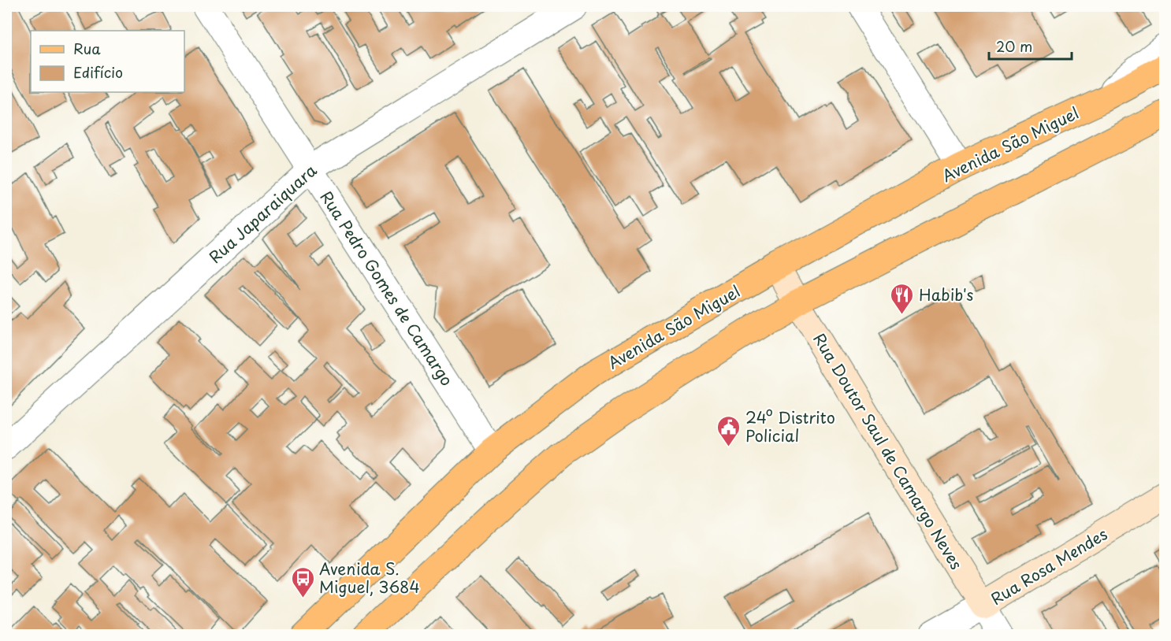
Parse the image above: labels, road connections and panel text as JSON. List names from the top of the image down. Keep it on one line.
{"streets":{"main road":["Avenida São Miguel","Rua Doutor Saul de Camargo Neves","Rua Rosa Mendes"],"street":["Rua Japaraiquara","Rua Pedro Gomes de Camargo"]},"crossings":[["Avenida São Miguel","Rua Pedro Gomes de Camargo"],["Avenida São Miguel","Rua Doutor Saul de Camargo Neves"],["Rua Japaraiquara","Rua Pedro Gomes de Camargo"],["Rua Doutor Saul de Camargo Neves","Rua Rosa Mendes"]],"places":{"restaurant":["Habib's"],"public building":["24º Distrito Policial"],"bus stop":["Avenida S. Miguel, 3684"]},"legend":["Rua","Edifício"],"scale_bar":"20 m"}
